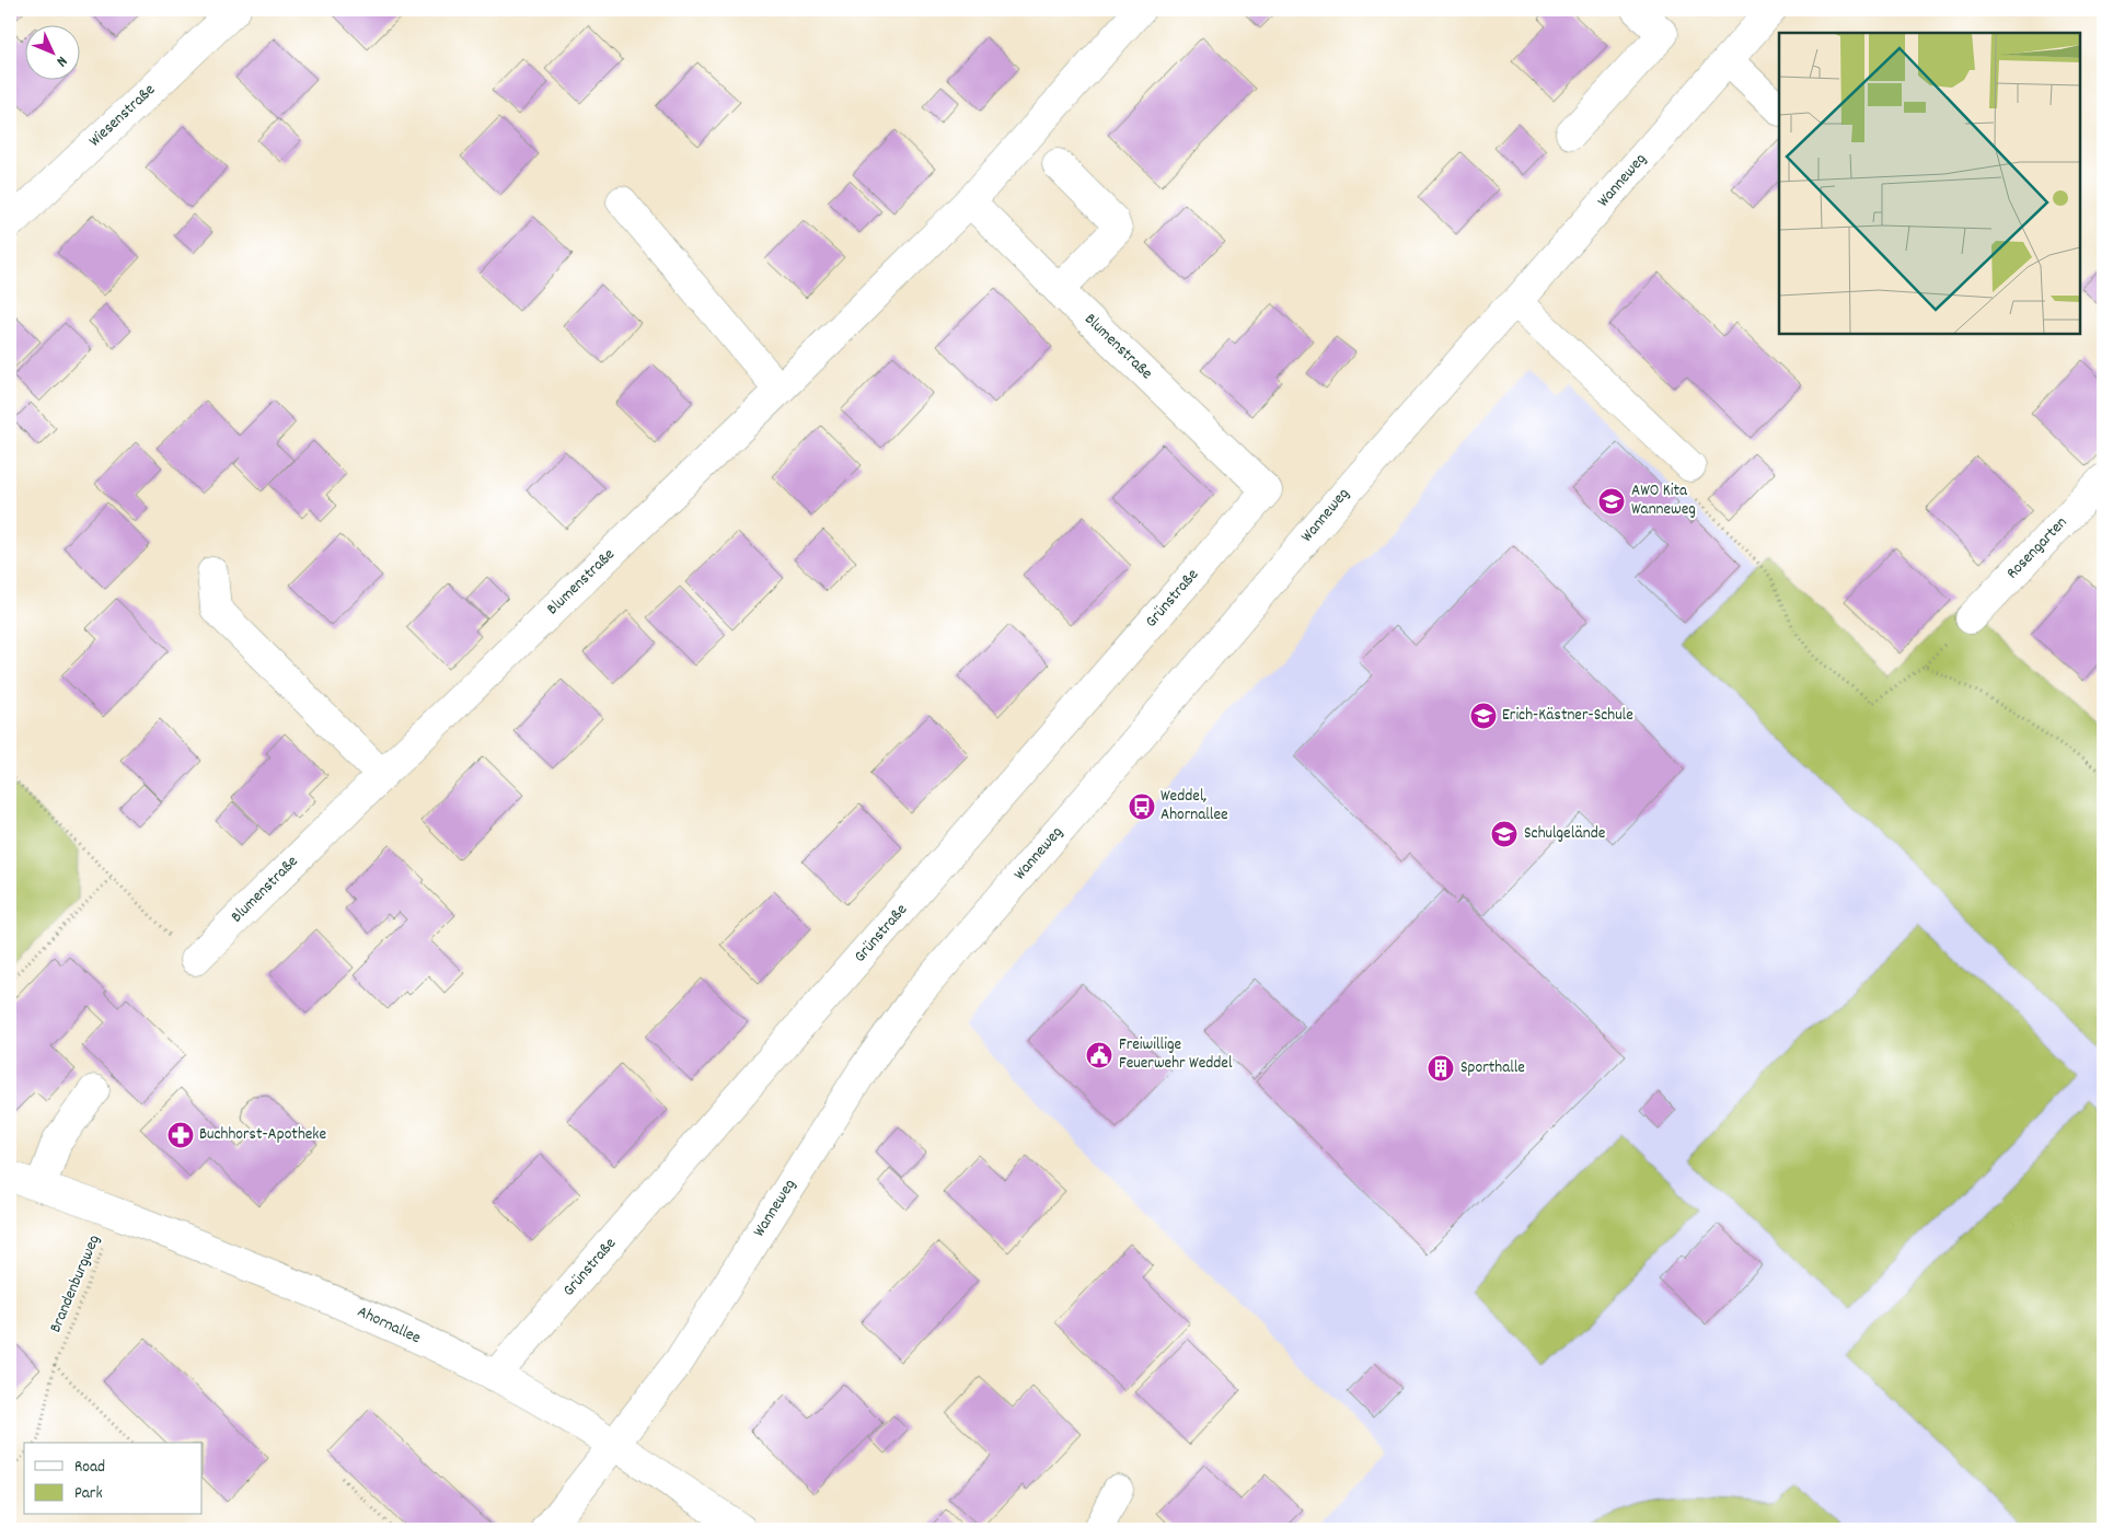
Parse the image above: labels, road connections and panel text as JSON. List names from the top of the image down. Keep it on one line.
{"streets":{"street":["Wiesenstraße","Wanneweg","Blumenstraße","Rosengarten","Grünstraße","Ahornallee"],"path":["Brandenburgweg"]},"crossings":[["Wanneweg","Ahornallee"],["Blumenstraße","Grünstraße"],["Grünstraße","Ahornallee"],["Brandenburgweg","Ahornallee"]],"places":{"school or university":["AWO Kita Wanneweg","Erich-Kästner-Schule","Schulgelände"],"bus stop":["Weddel, Ahornallee"],"public building":["Freiwillige Feuerwehr Weddel"],"building":["Sporthalle"],"pharmacy":["Buchhorst-Apotheke"]},"legend":["Road","Park"],"north":"bottom right"}
